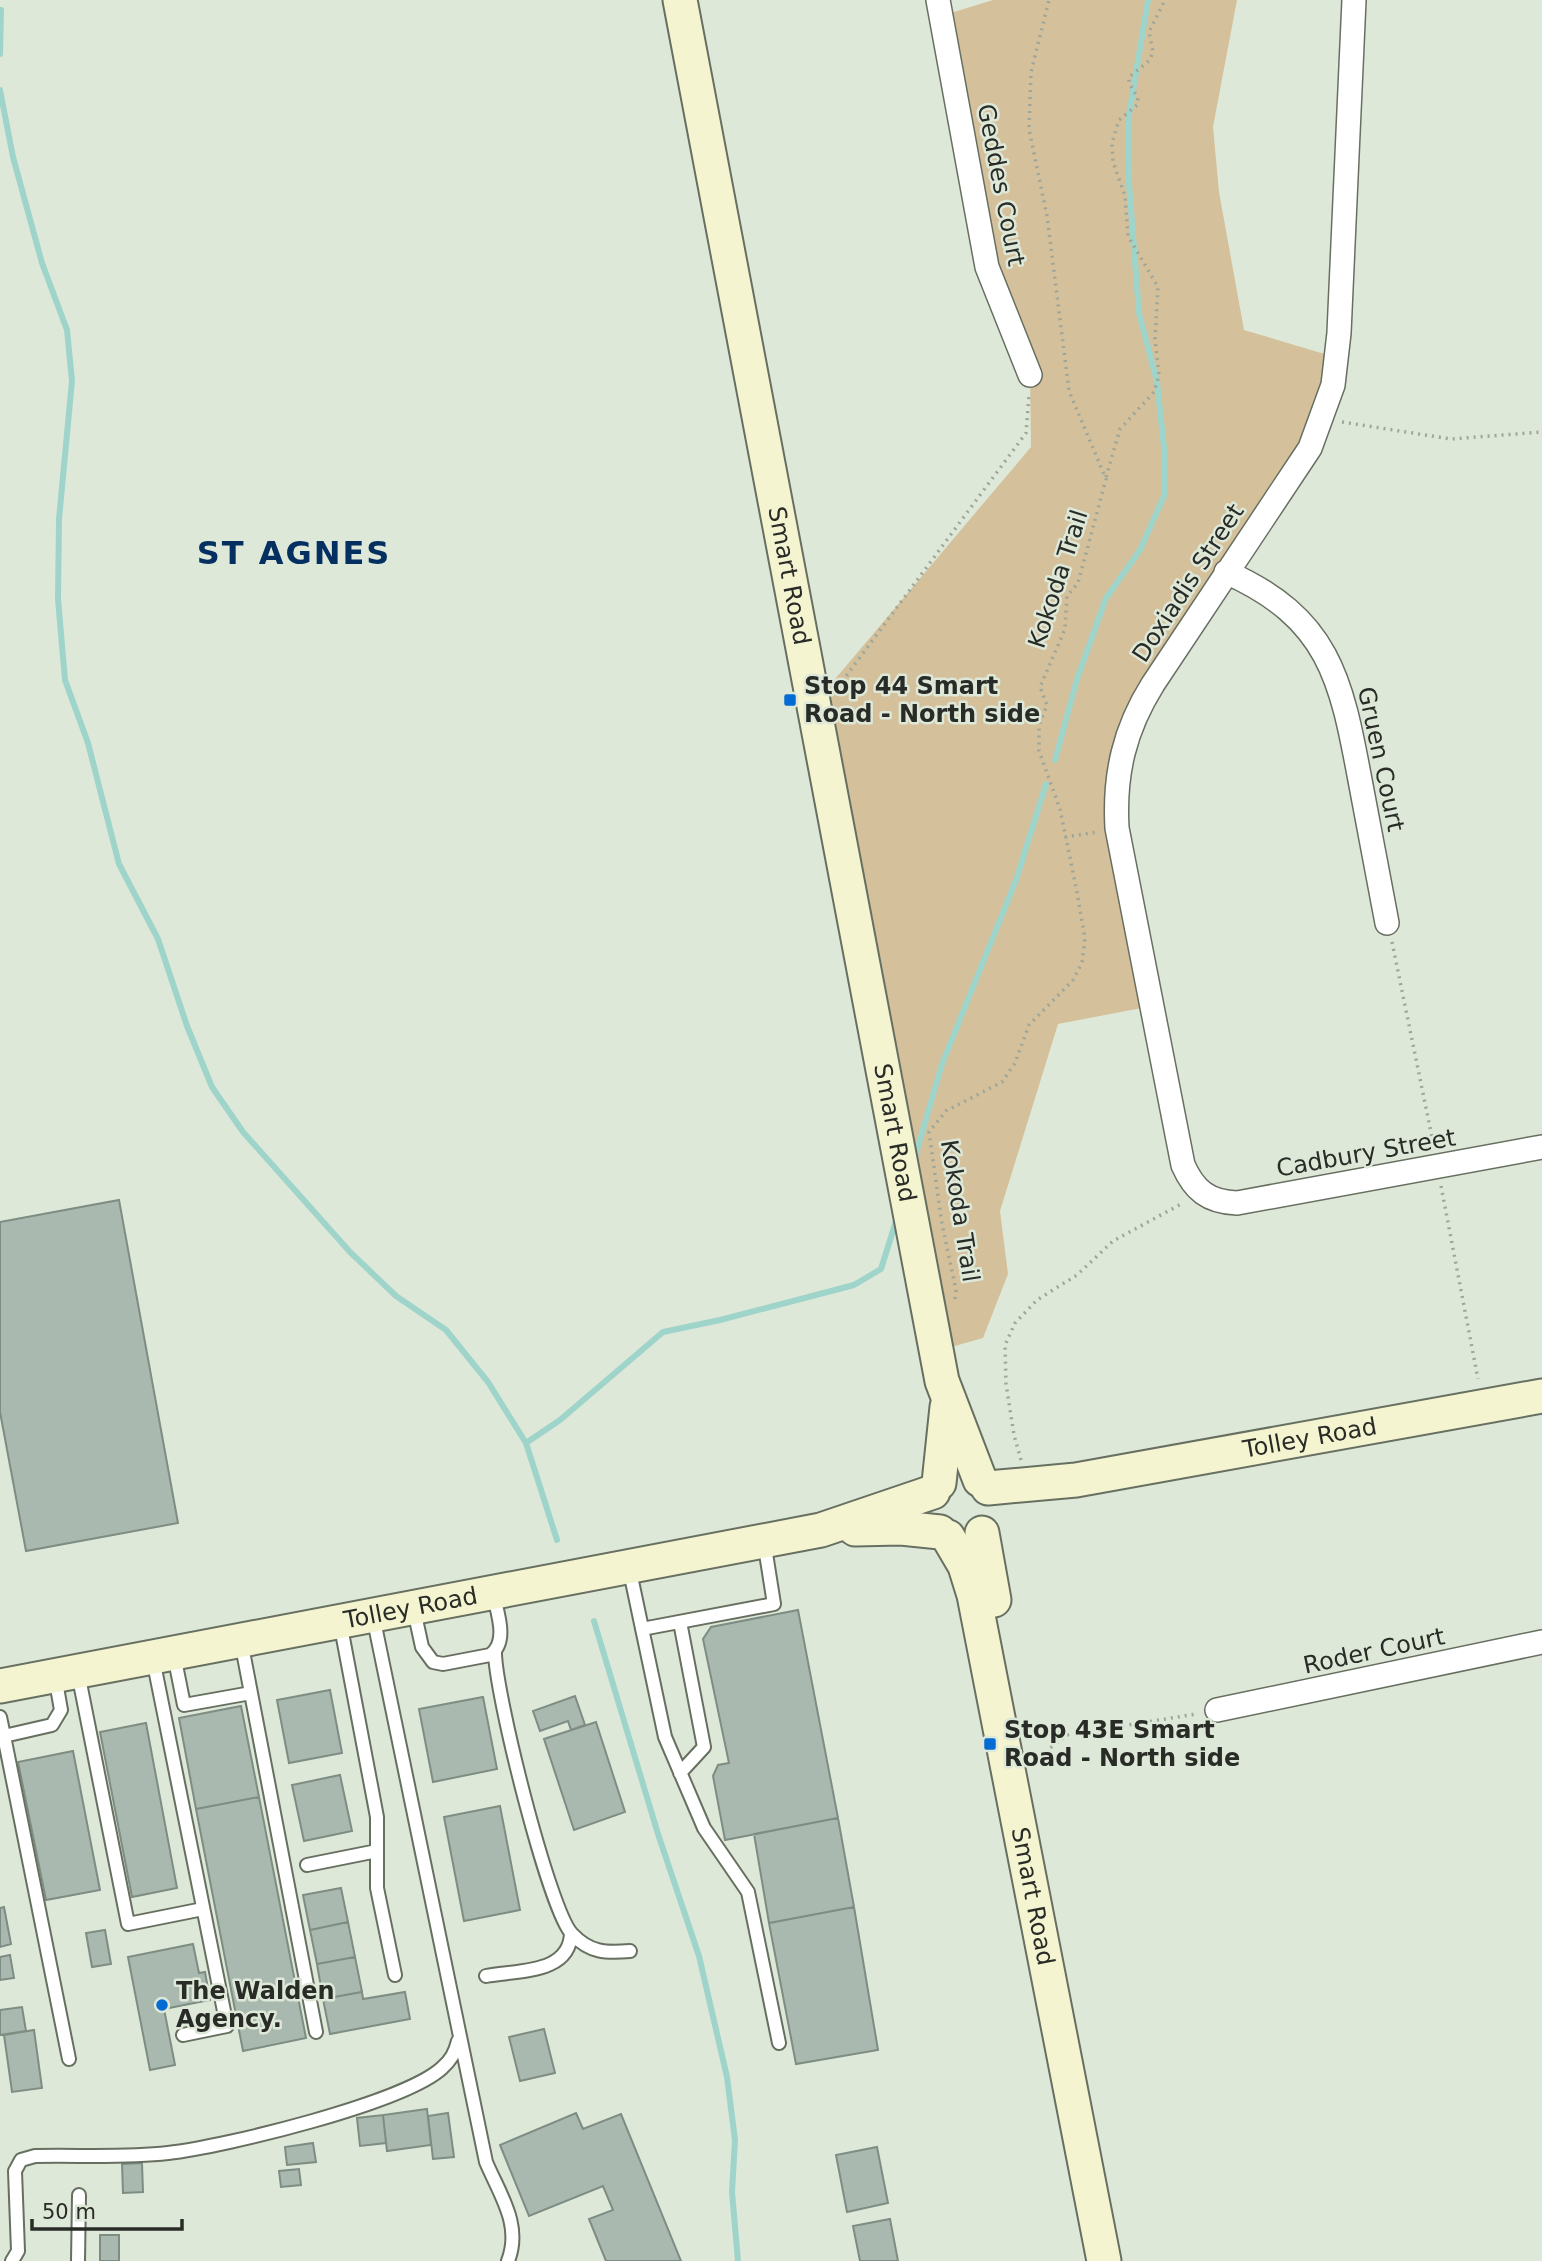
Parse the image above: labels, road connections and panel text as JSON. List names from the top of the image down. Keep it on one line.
{"streets":{"main road":["Smart Road","Tolley Road"],"street":["Geddes Court","Doxiadis Street","Gruen Court","Cadbury Street","Roder Court"],"path":["Kokoda Trail"]},"crossings":[["Smart Road","Tolley Road"],["Doxiadis Street","Gruen Court"],["Doxiadis Street","Cadbury Street"]],"districts":["ST AGNES"],"places":{"transit":["Stop 44 Smart Road - North side","Stop 43E Smart Road - North side"],"other":["The Walden Agency."]},"scale_bar":"50 m"}
